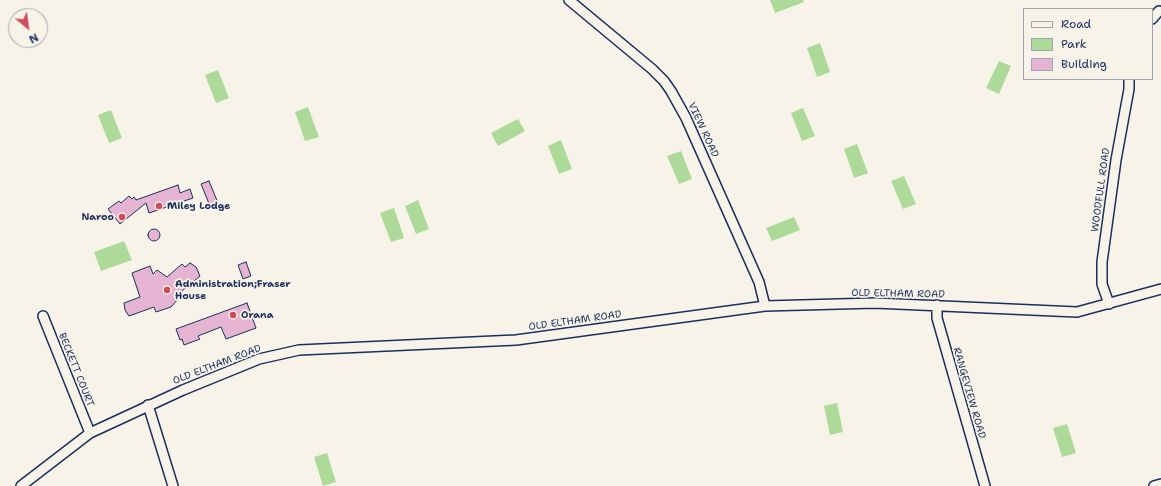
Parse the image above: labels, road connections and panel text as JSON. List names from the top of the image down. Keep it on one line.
{"streets":{"street":["VIEW ROAD","WOODFULL ROAD","OLD ELTHAM ROAD","BECKETT COURT","RANGEVIEW ROAD"]},"crossings":[["VIEW ROAD","OLD ELTHAM ROAD"],["WOODFULL ROAD","OLD ELTHAM ROAD"],["OLD ELTHAM ROAD","BECKETT COURT"],["OLD ELTHAM ROAD","RANGEVIEW ROAD"]],"places":["Miley Lodge","Naroo","Administration;Fraser House","Orana"],"legend":["Road","Park","Building"],"north":"bottom right"}
